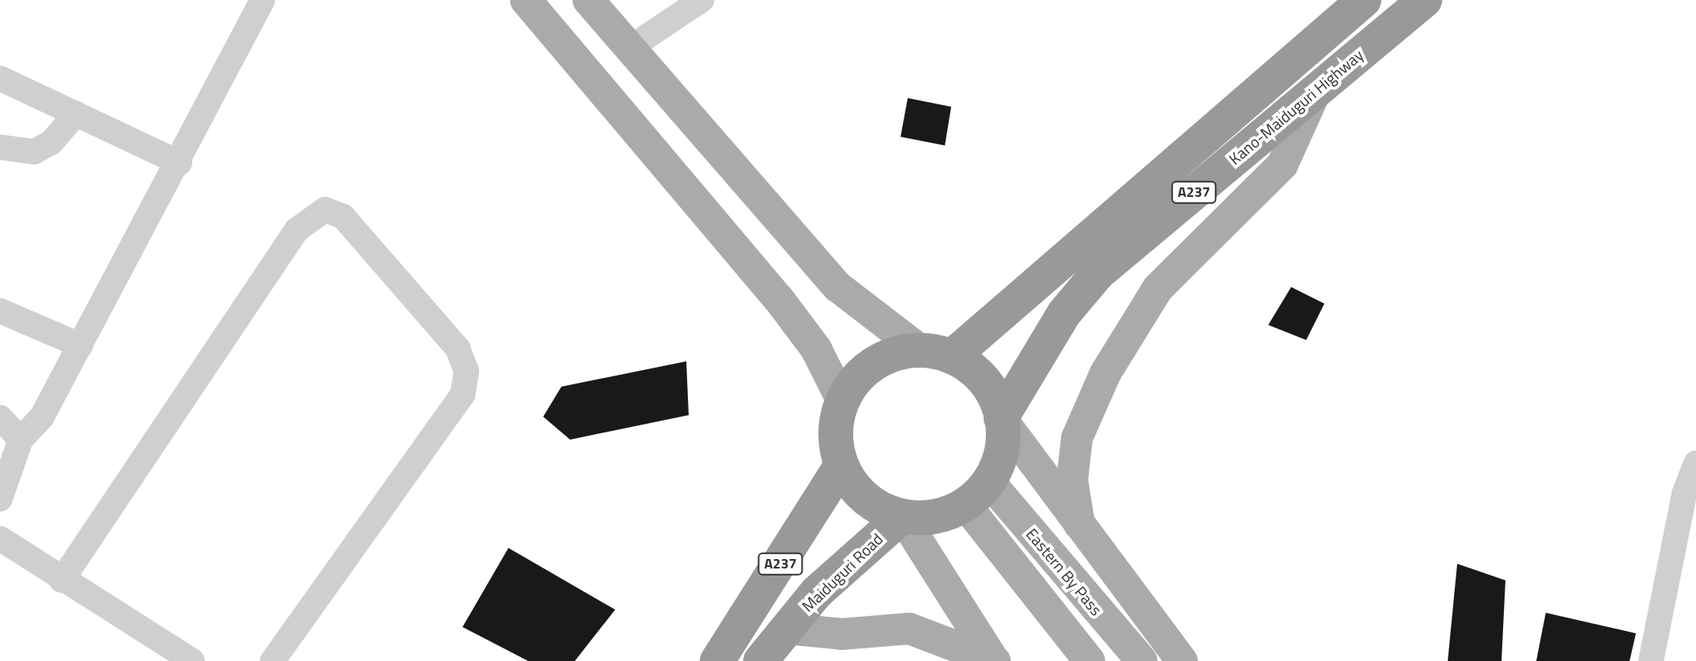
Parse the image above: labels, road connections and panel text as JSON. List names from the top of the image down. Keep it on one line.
{"streets":{"highway":["Kano-Maiduguri Highway","A237","Maiduguri Road"],"main road":["Eastern By Pass"]},"crossings":[["Kano-Maiduguri Highway","A237"],["Kano-Maiduguri Highway","Eastern By Pass"],["Kano-Maiduguri Highway","Maiduguri Road"],["A237","Eastern By Pass"],["A237","Maiduguri Road"],["Eastern By Pass","Maiduguri Road"]]}
